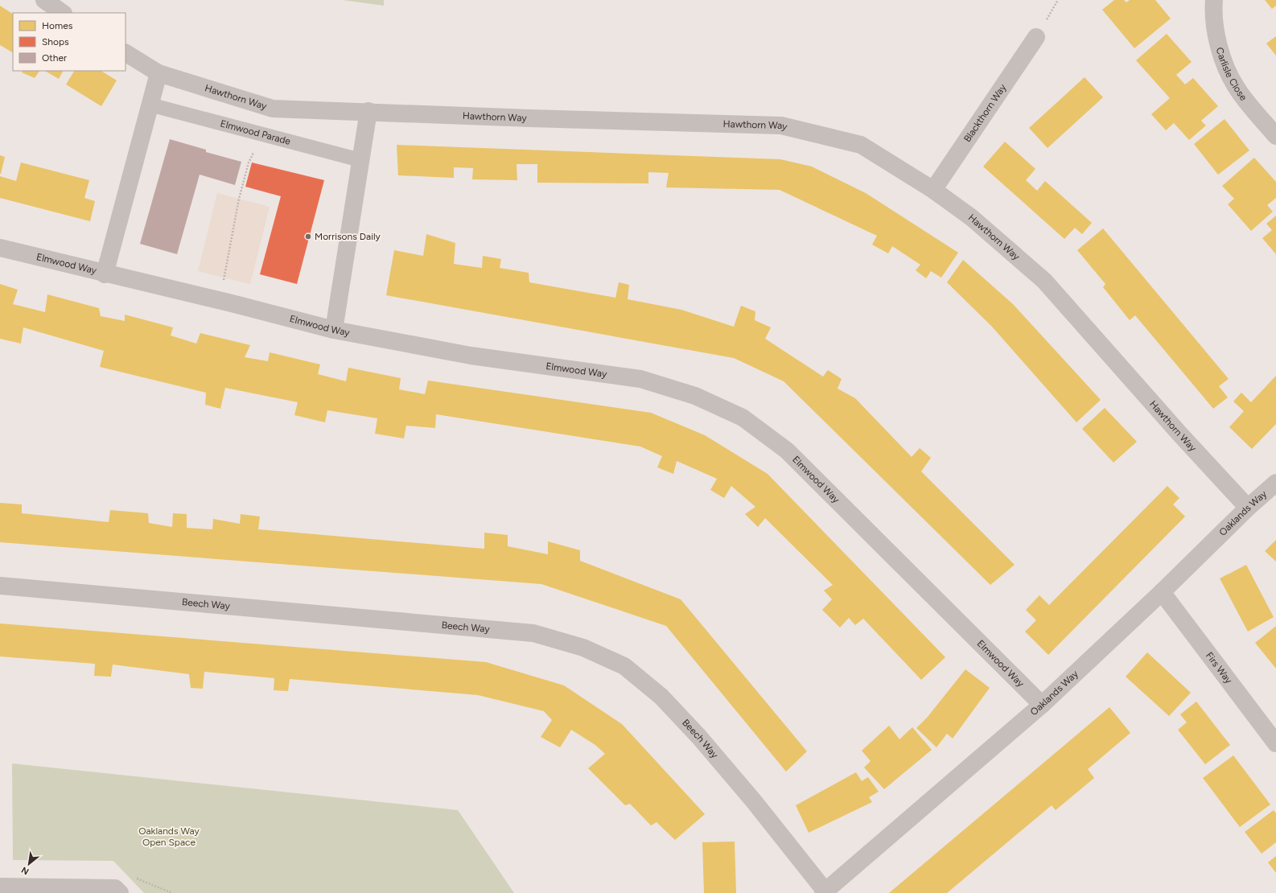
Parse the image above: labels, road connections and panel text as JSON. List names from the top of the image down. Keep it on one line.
{"streets":{"street":["Carlisle Close","Hawthorn Way","Blackthorn Way","Elmwood Way","Oaklands Way","Beech Way","Firs Way"],"lane":["Elmwood Parade"]},"crossings":[["Hawthorn Way","Blackthorn Way"],["Hawthorn Way","Oaklands Way"],["Elmwood Way","Oaklands Way"],["Oaklands Way","Beech Way"],["Oaklands Way","Firs Way"]],"parks":["Oaklands Way Open Space"],"places":["Morrisons Daily"],"legend":["Homes","Shops","Other"],"north":"bottom left"}
